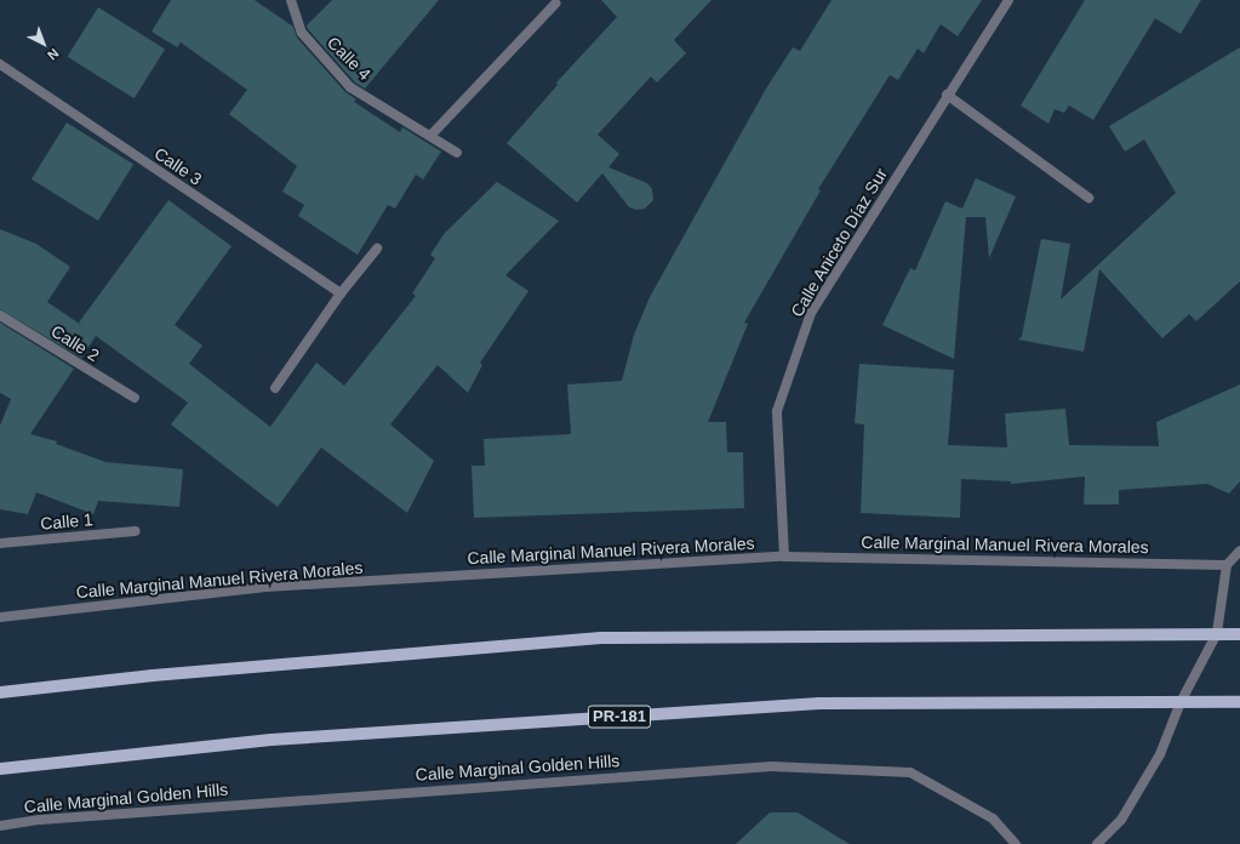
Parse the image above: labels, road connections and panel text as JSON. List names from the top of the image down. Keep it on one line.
{"streets":{"main road":["PR-181"],"street":["Calle 4","Calle 3","Calle Aniceto Díaz Sur","Calle 2","Calle 1","Calle Marginal Manuel Rivera Morales","Calle Marginal Golden Hills"]},"crossings":[["Calle Aniceto Díaz Sur","Calle Marginal Manuel Rivera Morales"]],"north":"bottom right"}
